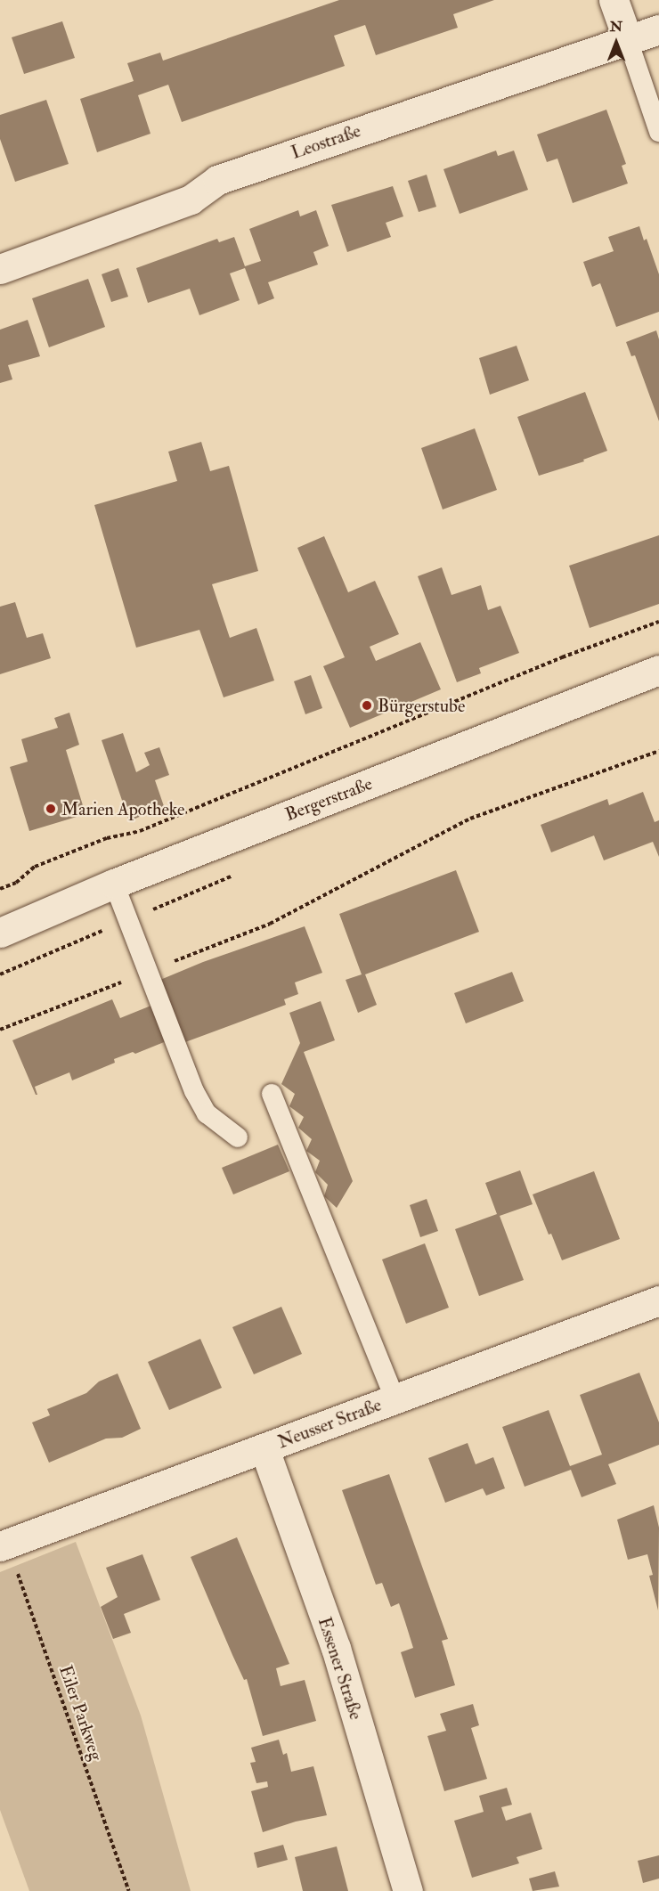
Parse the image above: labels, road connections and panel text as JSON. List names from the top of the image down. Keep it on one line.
{"streets":{"street":["Leostraße","Bergerstraße","Neusser Straße","Essener Straße"],"path":["Eiler Parkweg"]},"crossings":[["Neusser Straße","Essener Straße"],["Neusser Straße","Eiler Parkweg"]],"places":["Bürgerstube","Marien Apotheke"],"north":"top"}
